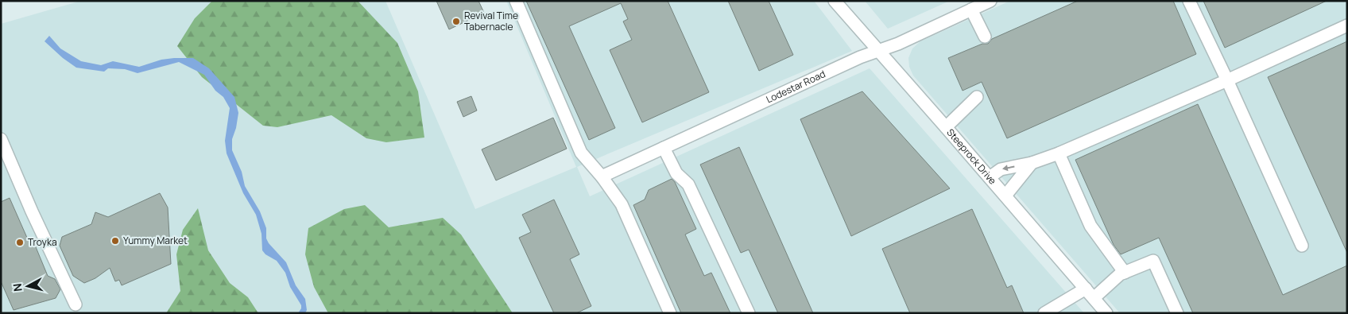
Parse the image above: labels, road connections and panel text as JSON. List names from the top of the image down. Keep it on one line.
{"streets":{"street":["Lodestar Road","Steeprock Drive"]},"crossings":[["Lodestar Road","Steeprock Drive"]],"places":["Revival Time Tabernacle","Yummy Market","Troyka"],"north":"left"}
